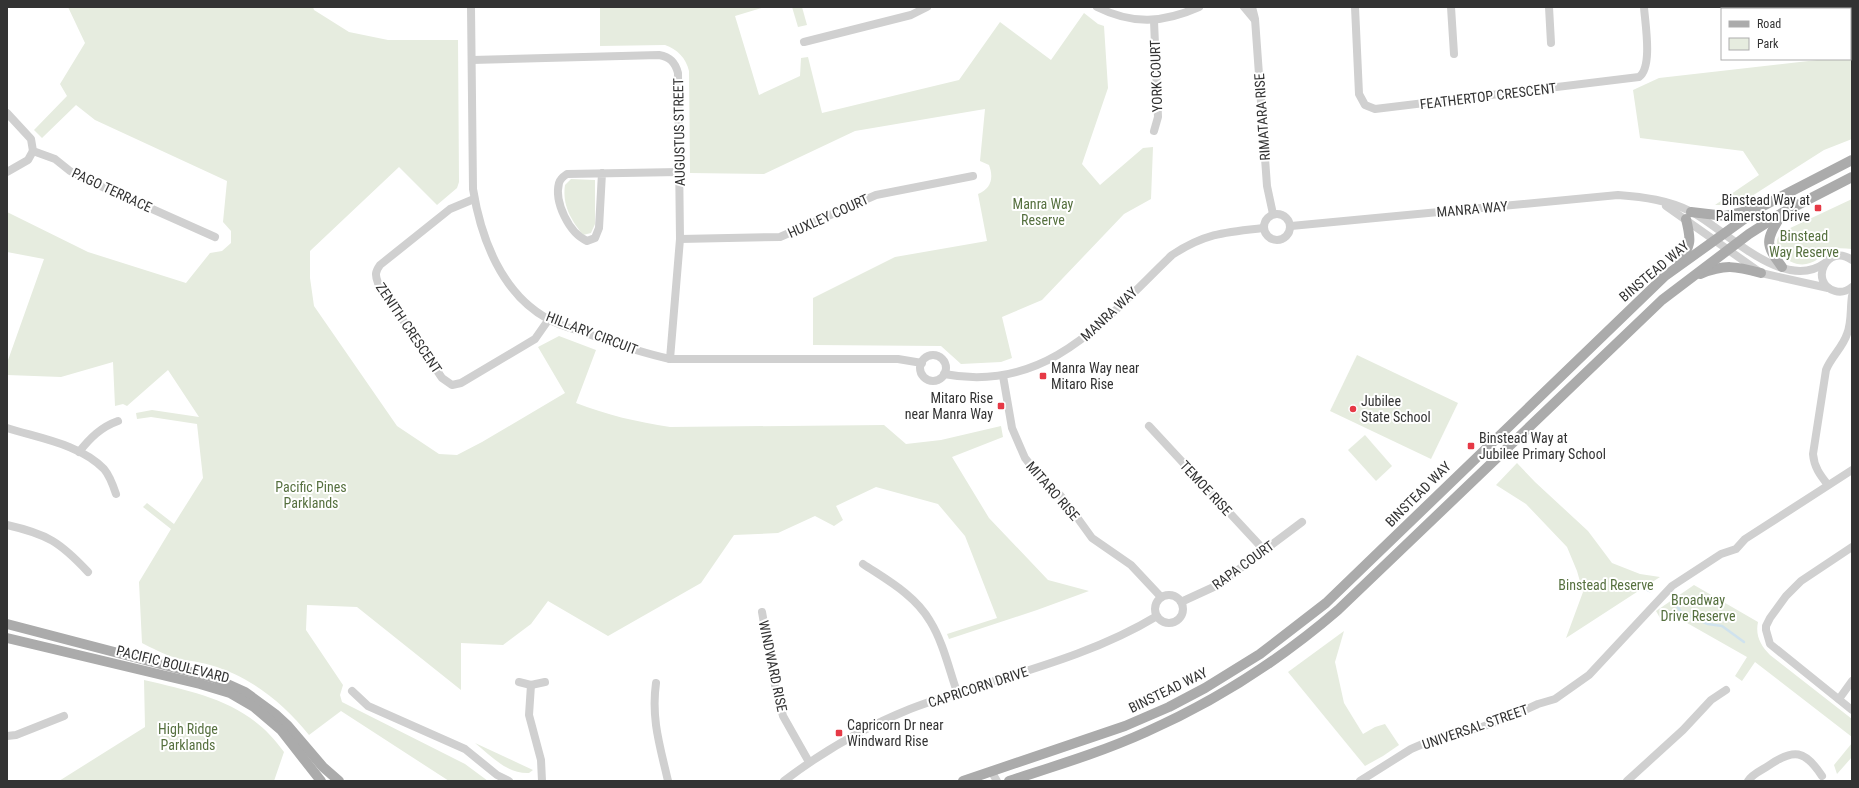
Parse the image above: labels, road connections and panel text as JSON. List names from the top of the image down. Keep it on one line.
{"streets":{"main road":["BINSTEAD WAY","PACIFIC BOULEVARD"],"street":["YORK COURT","FEATHERTOP CRESCENT","RIMATARA RISE","AUGUSTUS STREET","PAGO TERRACE","MANRA WAY","HUXLEY COURT","ZENITH CRESCENT","HILLARY CIRCUIT","TEMOE RISE","MITARO RISE","RAPA COURT","WINDWARD RISE","CAPRICORN DRIVE","UNIVERSAL STREET"]},"crossings":[["RIMATARA RISE","MANRA WAY"],["AUGUSTUS STREET","HUXLEY COURT"],["AUGUSTUS STREET","HILLARY CIRCUIT"],["MANRA WAY","BINSTEAD WAY"],["MANRA WAY","HILLARY CIRCUIT"],["MANRA WAY","MITARO RISE"],["ZENITH CRESCENT","HILLARY CIRCUIT"],["TEMOE RISE","RAPA COURT"],["MITARO RISE","RAPA COURT"],["MITARO RISE","CAPRICORN DRIVE"],["RAPA COURT","CAPRICORN DRIVE"],["WINDWARD RISE","CAPRICORN DRIVE"]],"parks":["Manra Way Reserve","Binstead Way Reserve","Pacific Pines Parklands","Binstead Reserve","Broadway Drive Reserve","High Ridge Parklands"],"places":{"transit":["Binstead Way at Palmerston Drive","Manra Way near Mitaro Rise","Mitaro Rise near Manra Way","Binstead Way at Jubilee Primary School","Capricorn Dr near Windward Rise"],"other":["Jubilee State School"]},"legend":["Road","Park"]}
